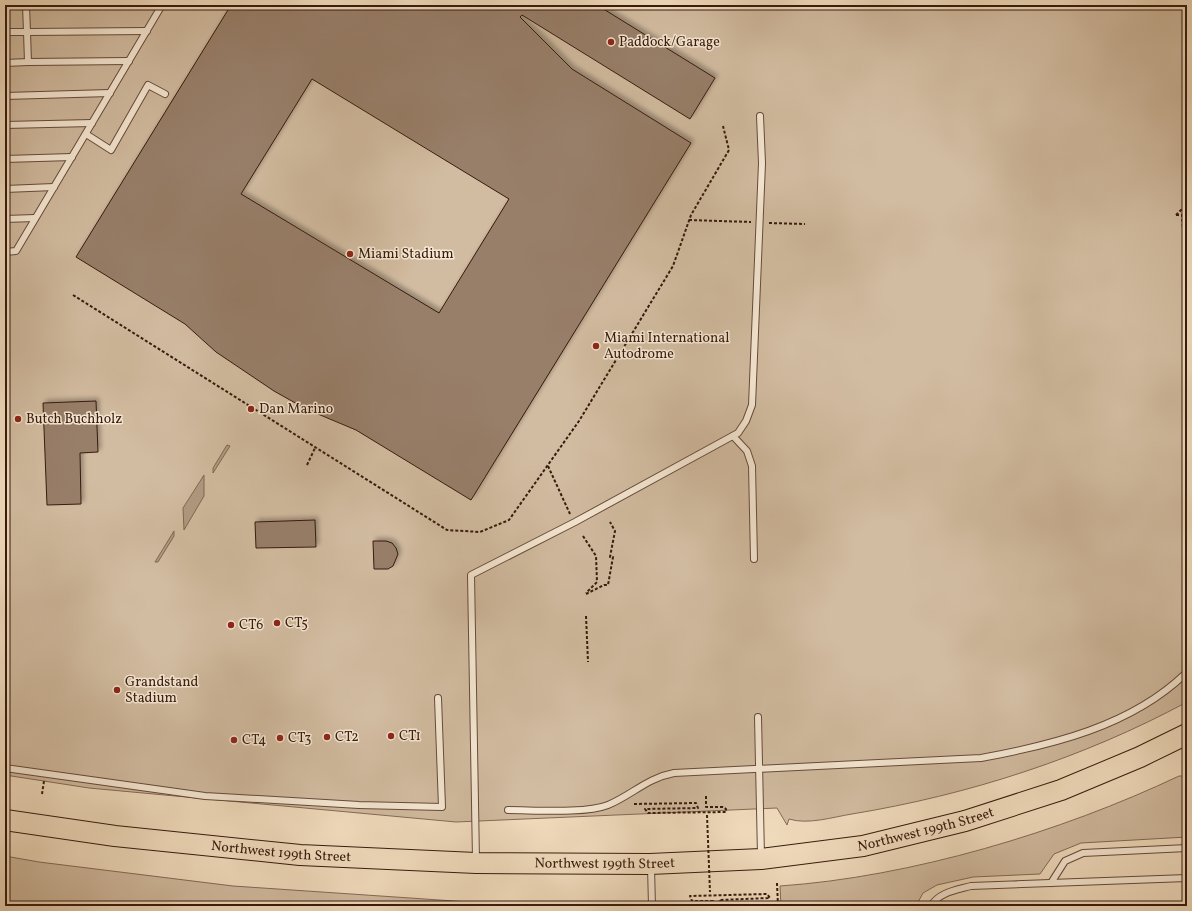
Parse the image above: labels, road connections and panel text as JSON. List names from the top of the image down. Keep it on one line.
{"streets":{"main road":["Northwest 199th Street"]},"places":["Paddock/Garage","Miami Stadium","Miami International Autodrome","Dan Marino","Butch Buchholz","CT5","CT6","Grandstand Stadium","CT1","CT2","CT3","CT4"]}
